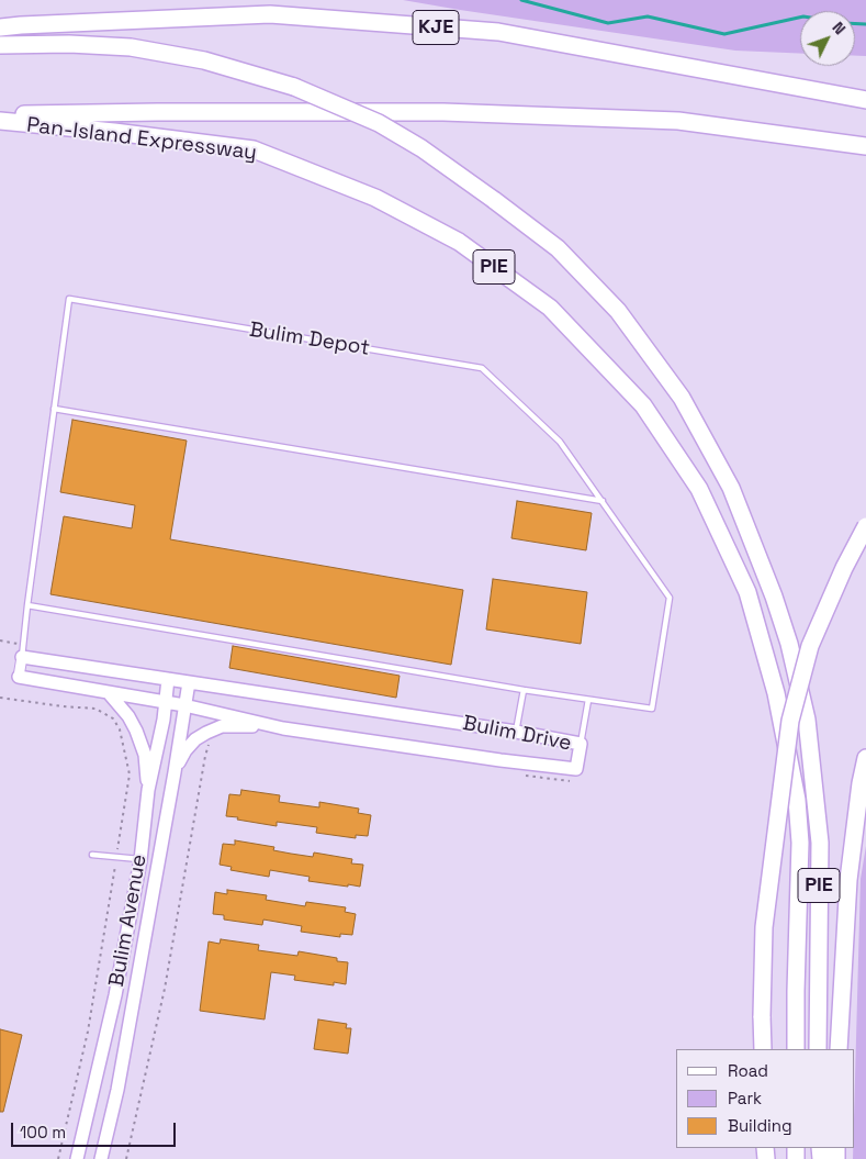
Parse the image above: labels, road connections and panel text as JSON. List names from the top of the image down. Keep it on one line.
{"streets":{"highway":["KJE","Pan-Island Expressway","PIE"],"street":["Bulim Drive","Bulim Avenue"],"lane":["Bulim Depot"]},"crossings":[["Bulim Depot","Bulim Drive"],["Bulim Drive","Bulim Avenue"]],"legend":["Road","Park","Building"],"scale_bar":"100 m","north":"top right"}
